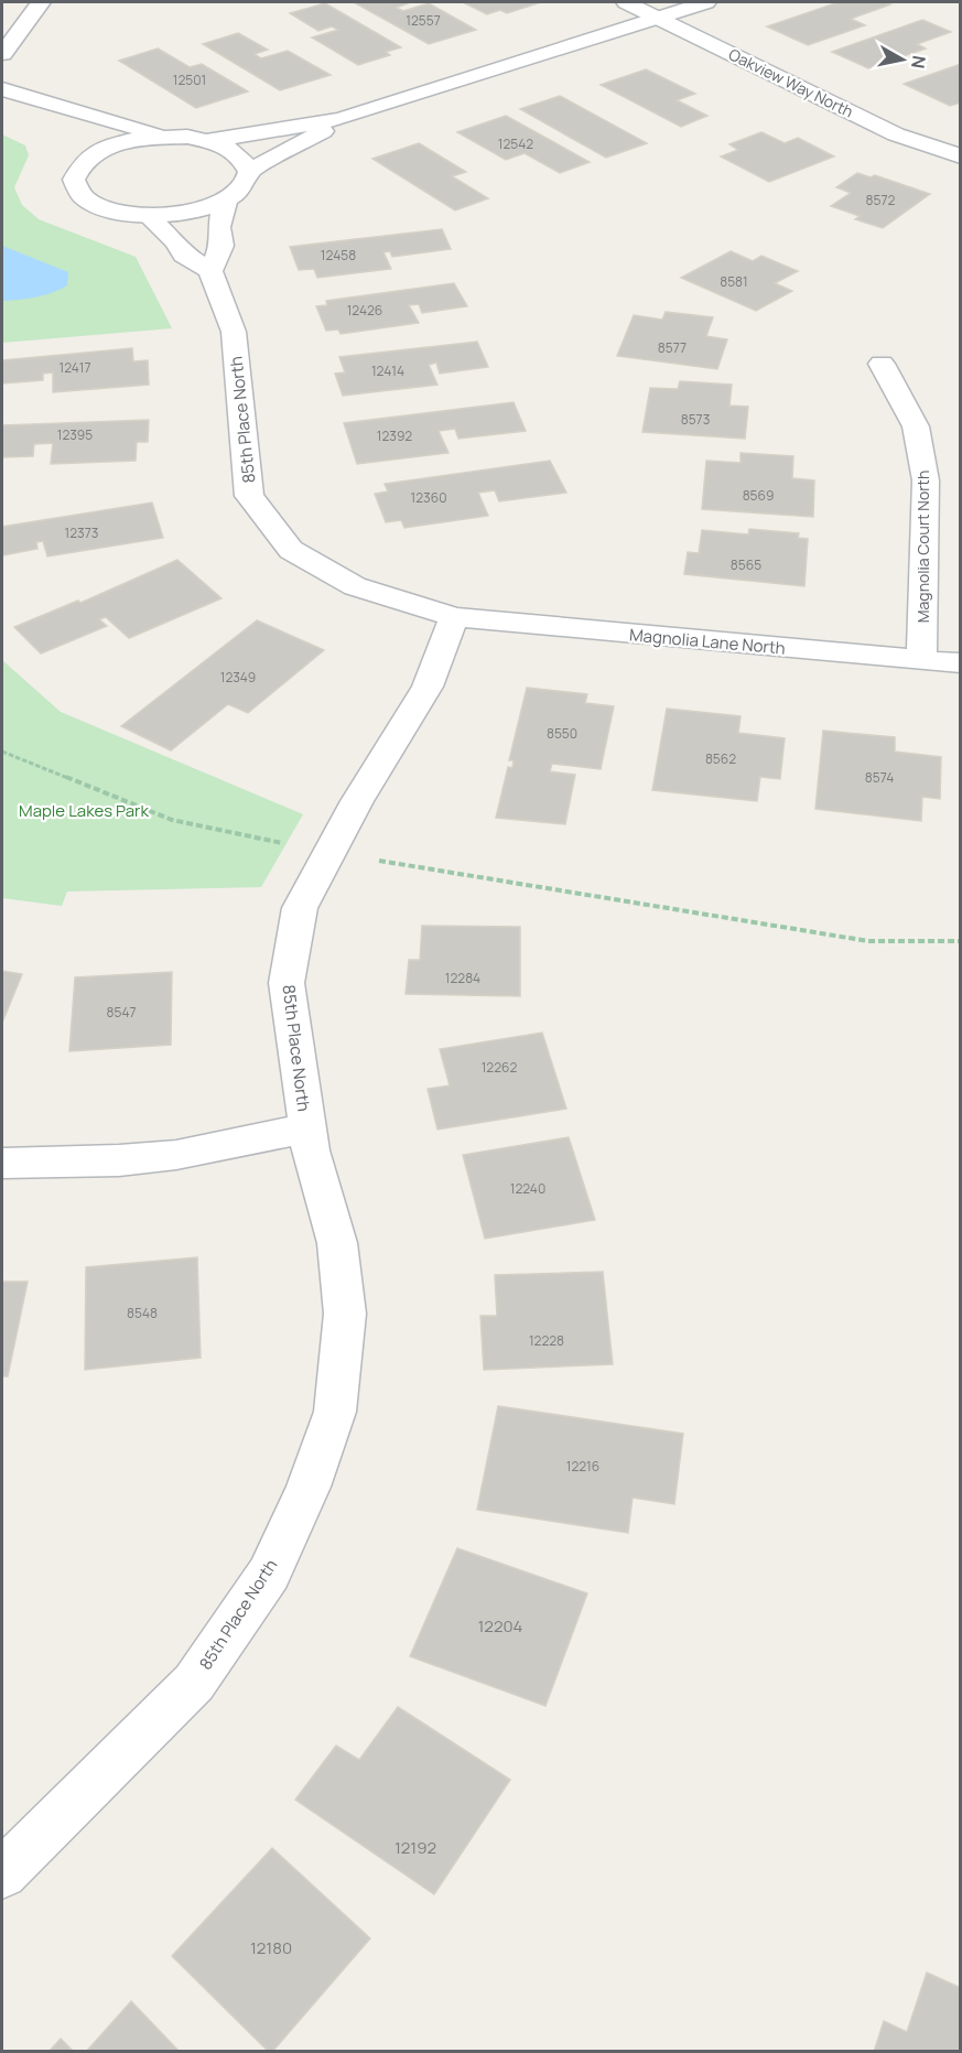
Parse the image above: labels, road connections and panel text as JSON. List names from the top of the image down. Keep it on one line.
{"streets":{"street":["Oakview Way North","85th Place North","Magnolia Court North","Magnolia Lane North"]},"crossings":[["85th Place North","Magnolia Lane North"],["Magnolia Court North","Magnolia Lane North"]],"parks":["Maple Lakes Park"],"house_numbers":["12557","12501","12542","8572","12458","8581","12426","8577","12417","12414","8573","12395","12392","8569","12360","12373","8565","12349","8550","8562","8574","12284","8547","12262","12240","8548","12228","12216","12204","12192","12180"],"north":"right"}
